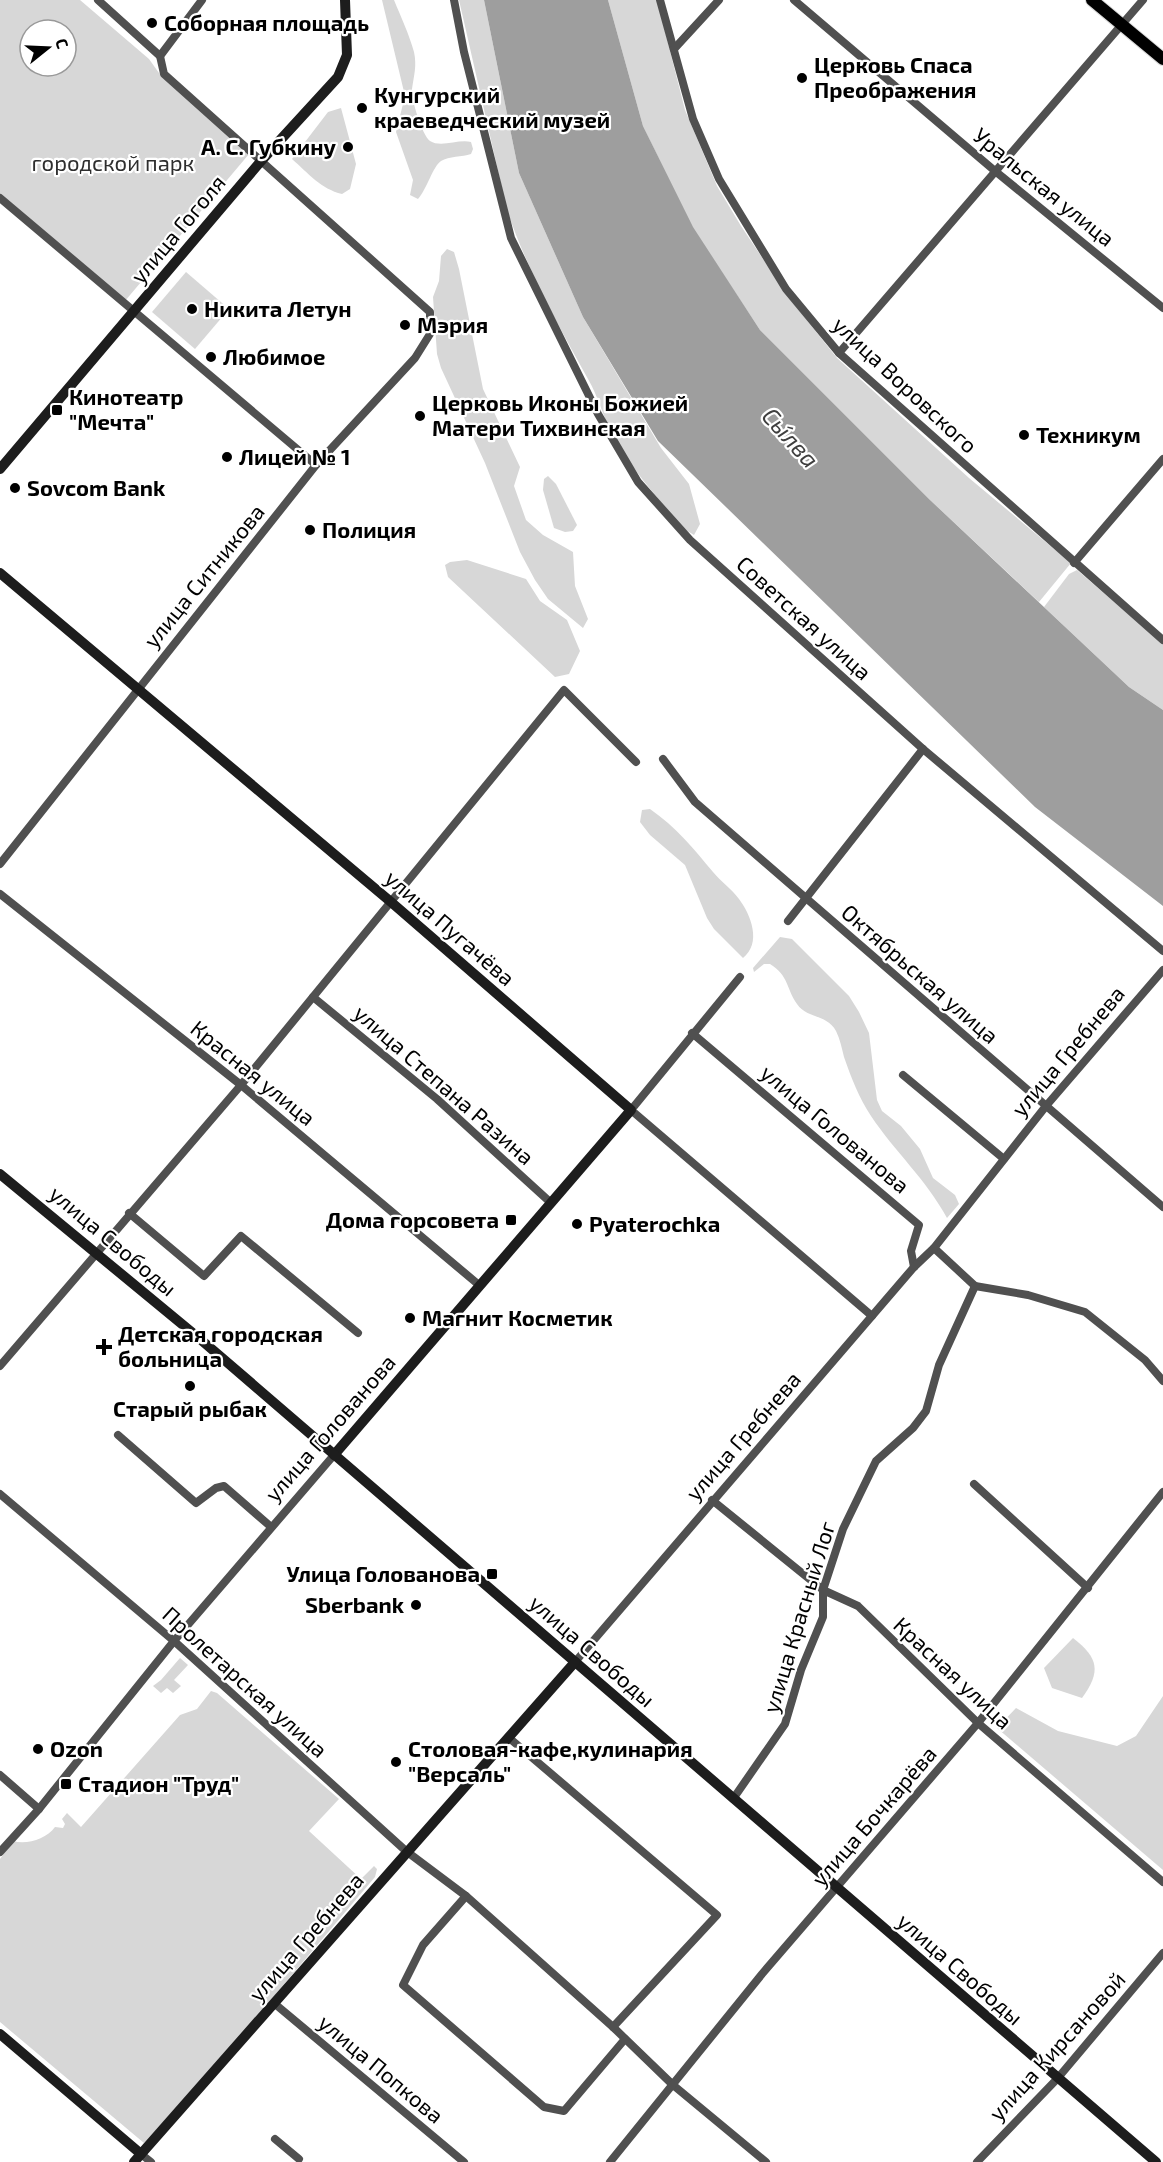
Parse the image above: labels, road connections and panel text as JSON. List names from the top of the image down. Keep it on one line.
{"streets":{"street":["Уральская улица","улица Гоголя","улица Воровского","улица Ситникова","Советская улица","улица Пугачёва","Октябрьская улица","улица Гребнева","Красная улица","улица Степана Разина","улица Голованова","улица Свободы","улица Красный Лог","Пролетарская улица","улица Бочкарёва","улица Кирсановой","улица Попкова"]},"crossings":[["улица Гоголя","улица Ситникова"],["улица Ситникова","улица Пугачёва"],["улица Пугачёва","улица Гребнева"],["улица Пугачёва","улица Голованова"],["Октябрьская улица","улица Гребнева"],["улица Гребнева","Красная улица"],["улица Гребнева","улица Голованова"],["улица Гребнева","улица Свободы"],["улица Гребнева","Пролетарская улица"],["улица Гребнева","улица Попкова"],["Красная улица","улица Голованова"],["Красная улица","улица Красный Лог"],["Красная улица","улица Бочкарёва"],["улица Степана Разина","улица Голованова"],["улица Голованова","улица Свободы"],["улица Голованова","Пролетарская улица"],["улица Свободы","улица Красный Лог"],["улица Свободы","улица Бочкарёва"],["улица Свободы","улица Кирсановой"],["Пролетарская улица","улица Бочкарёва"]],"water":["Сы́лва"],"parks":["городской парк"],"places":{"other":["Соборная площадь","Церковь Спаса Преображения","Кунгурский краеведческий музей","А. С. Губкину","Никита Летун","Мэрия","Любимое","Церковь Иконы Божией Матери Тихвинская","Техникум","Лицей № 1","Sovcom Bank","Полиция","Pyaterochka","Магнит Косметик","Старый рыбак","Sberbank","Ozon","Столовая-кафе,кулинария \"Версаль\""],"transit":["Кинотеатр \"Мечта\"","Дома горсовета","Улица Голованова","Стадион \"Труд\""],"health":["Детская городская больница"]},"north":"right"}
